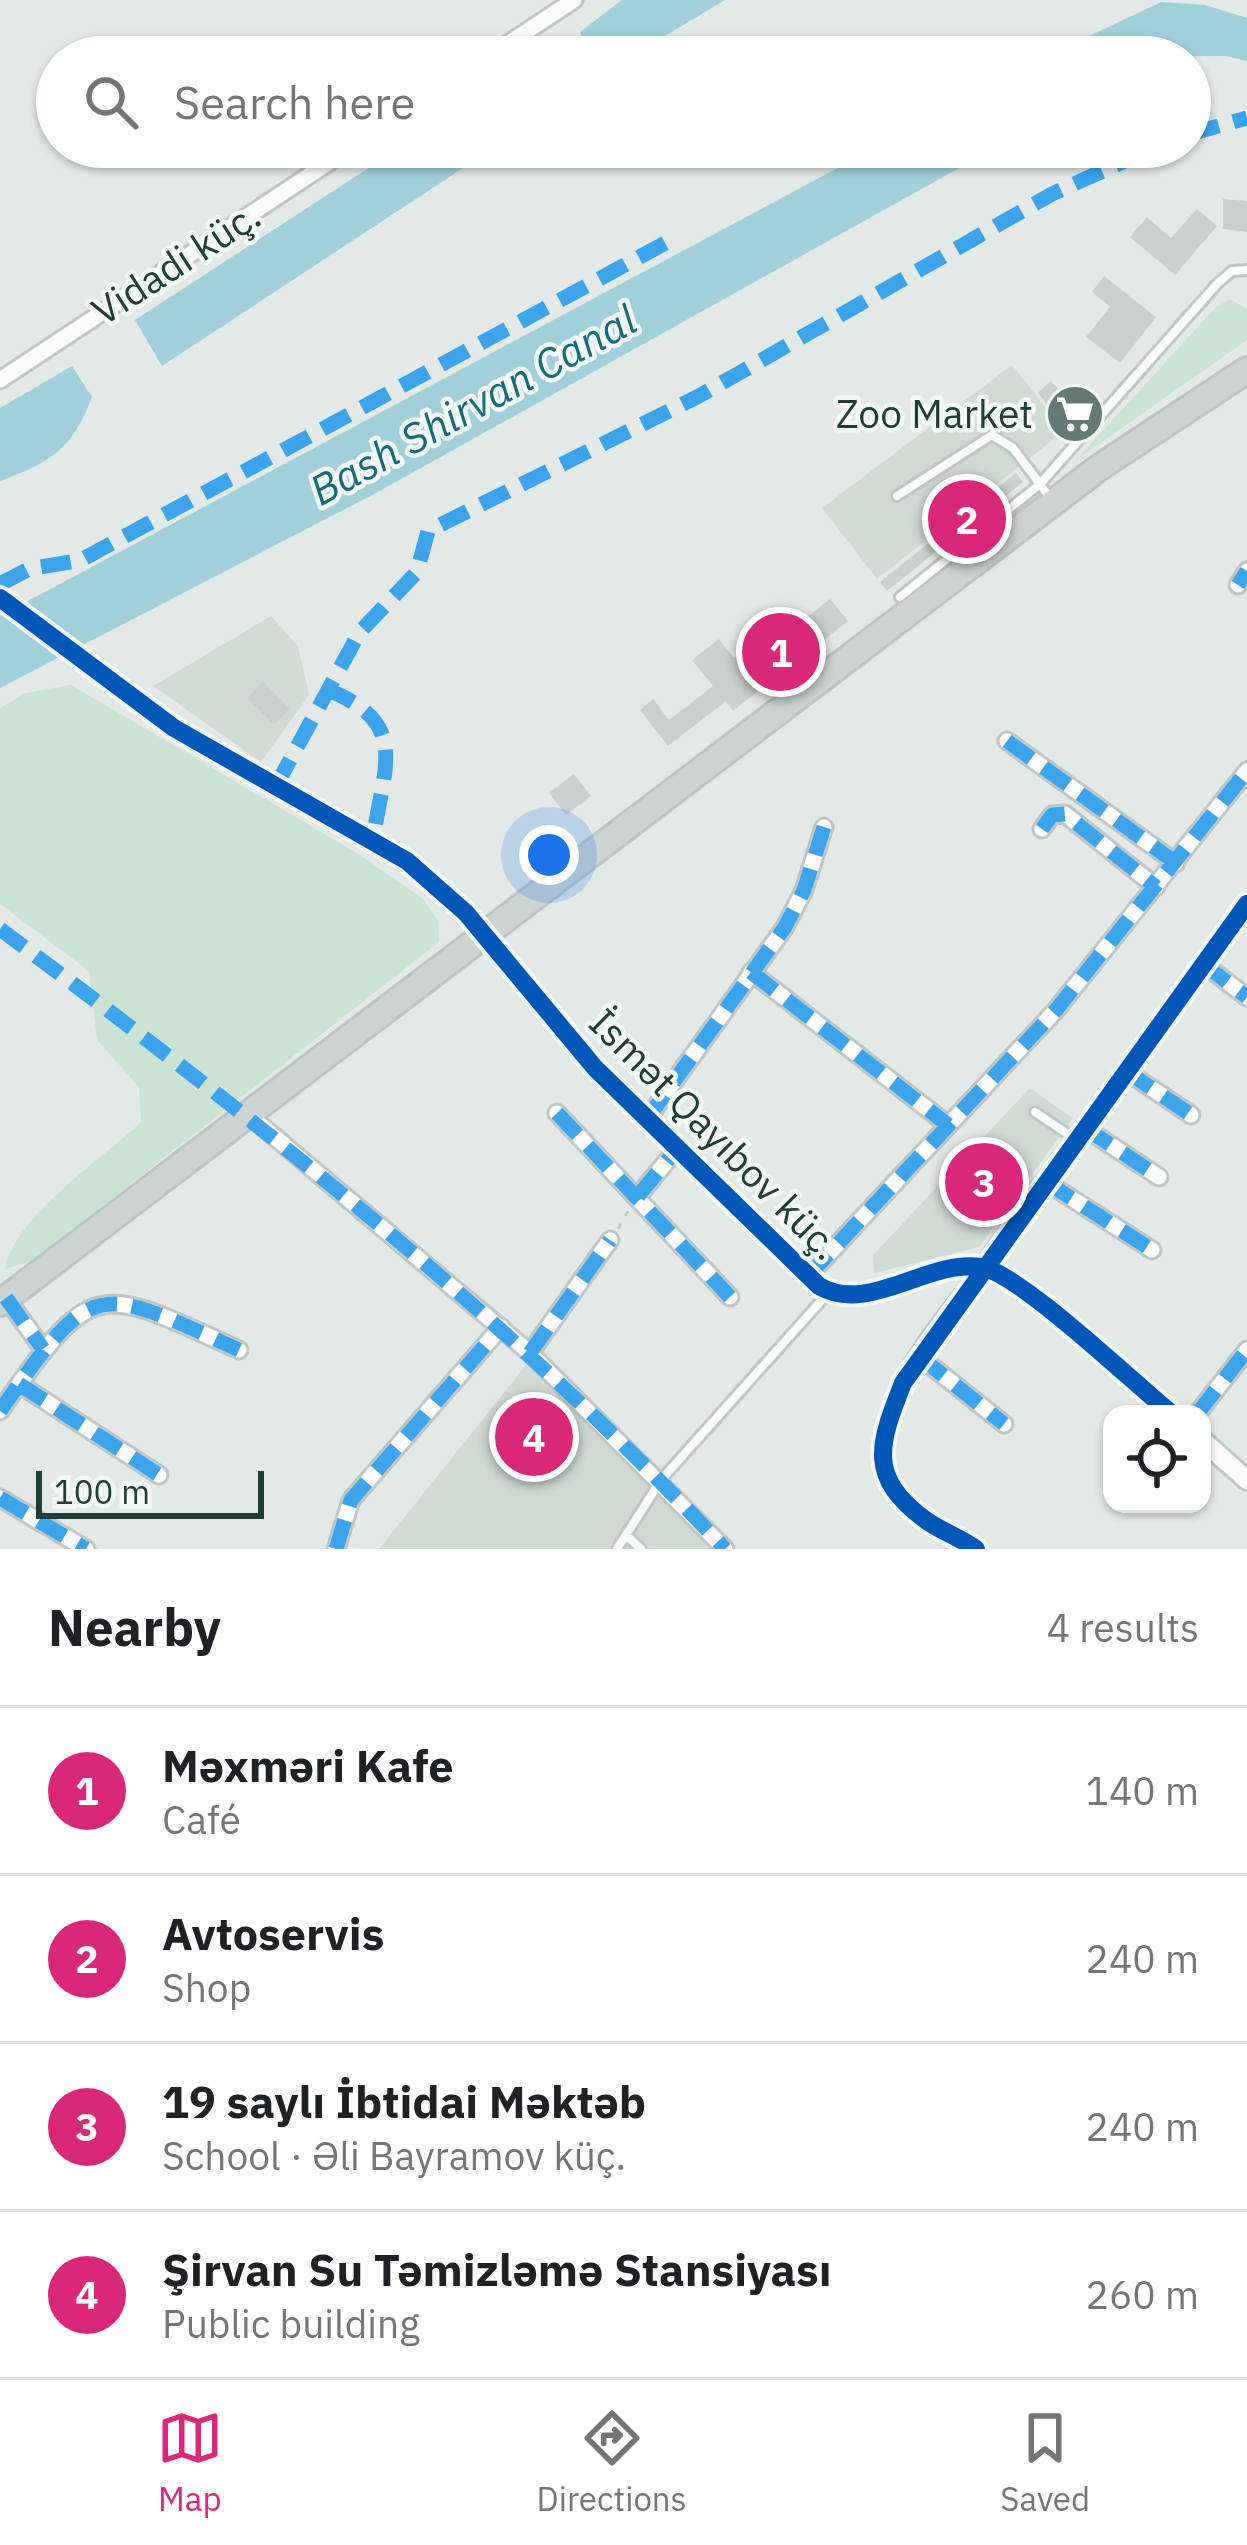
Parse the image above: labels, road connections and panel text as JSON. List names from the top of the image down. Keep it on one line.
{"streets":{"street":["Vidadi küç.","İsmət Qayıbov küç."]},"water":["Bash Shirvan Canal"],"places":{"supermarket":["Zoo Market"]},"scale_bar":"100 m","page":{"search":"Search here","pins":["2","1","3","4"],"scale":"100 m","heading":["Nearby","4 results"],"list":[{"mark":"1","name":"Məxməri Kafe","note":"Café","value":"140 m"},{"mark":"2","name":"Avtoservis","note":"Shop","value":"240 m"},{"mark":"3","name":"19 saylı İbtidai Məktəb","note":"School · Əli Bayramov küç.","value":"240 m"},{"mark":"4","name":"Şirvan Su Təmizləmə Stansiyası","note":"Public building","value":"260 m"}],"nav":["Map","Directions","Saved"]}}
